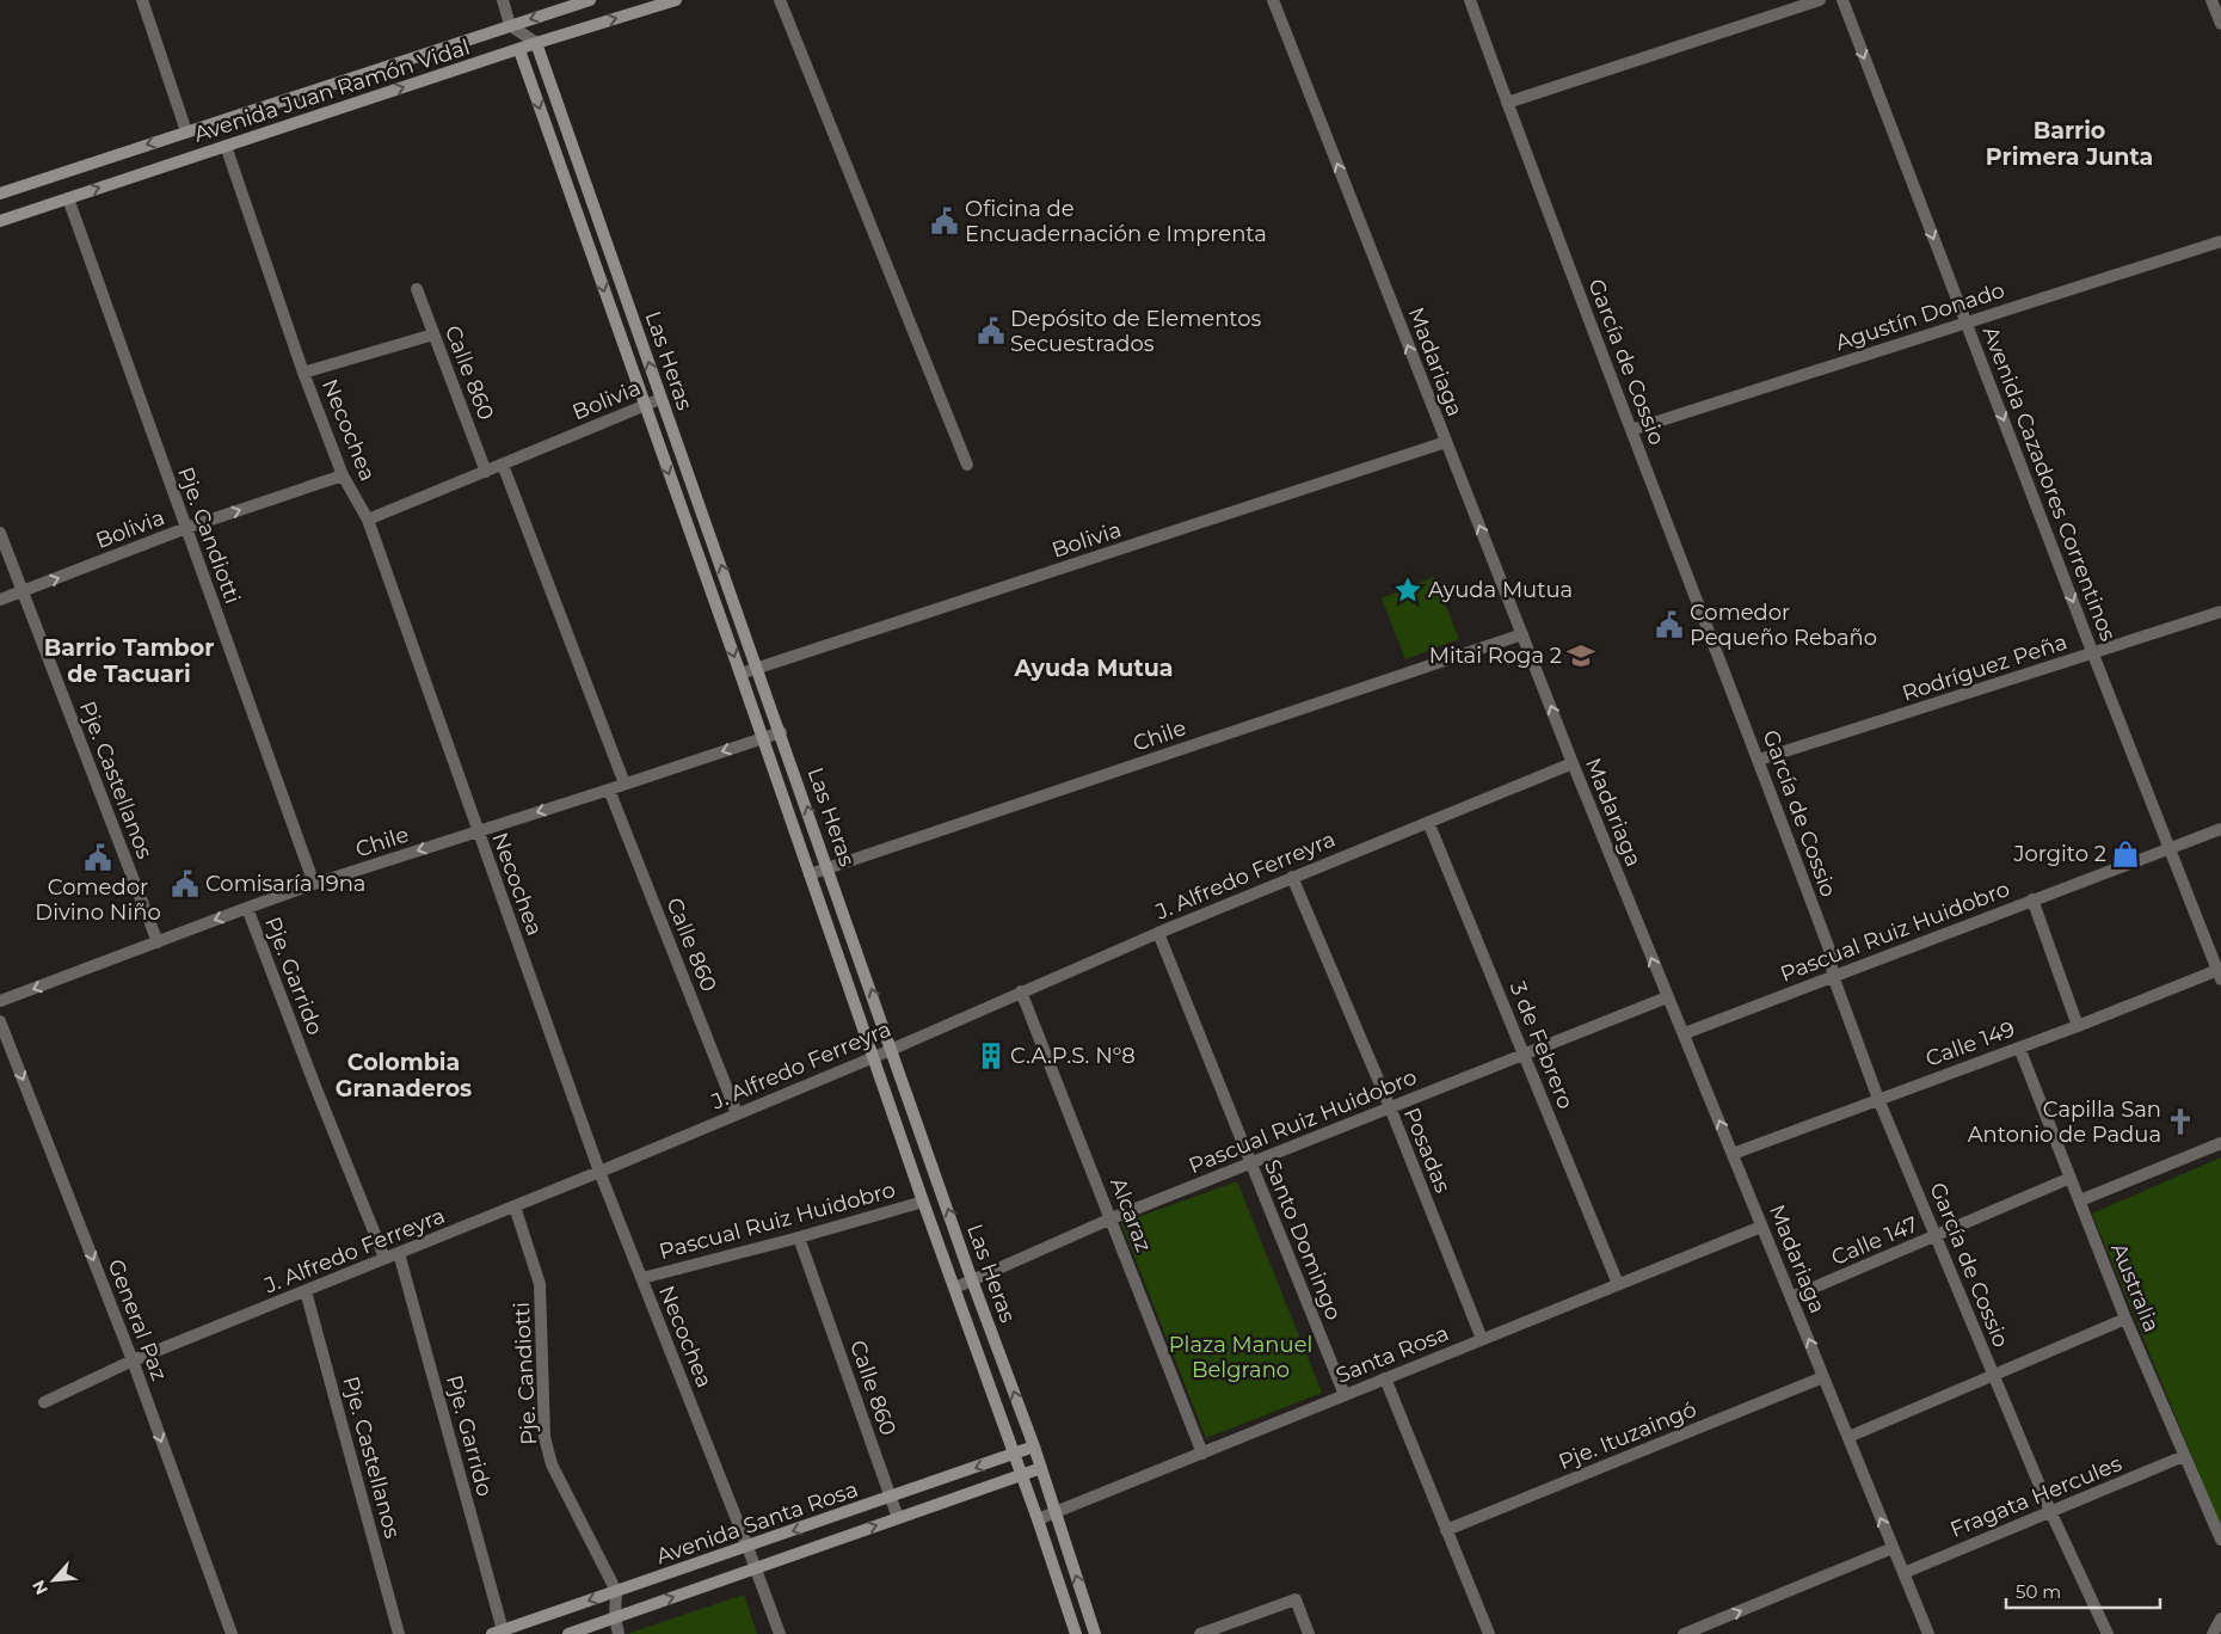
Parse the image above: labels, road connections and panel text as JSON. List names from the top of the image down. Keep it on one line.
{"streets":{"main road":["Avenida Juan Ramón Vidal","Las Heras","Avenida Santa Rosa"],"street":["Agustín Donado","Madariaga","García de Cossio","Calle 860","Bolivia","Necochea","Avenida Cazadores Correntinos","Pje. Candiotti","Rodríguez Peña","Chile","Pje. Castellanos","J. Alfredo Ferreyra","Pascual Ruiz Huidobro","Pje. Garrido","Calle 149","3 de Febrero","Posadas","Alcaraz","Santo Domingo","Calle 147","Australia","General Paz","Santa Rosa","Pje. Ituzaingó","Fragata Hercules"]},"crossings":[["Avenida Juan Ramón Vidal","Las Heras"],["Avenida Juan Ramón Vidal","Necochea"],["Avenida Juan Ramón Vidal","Pje. Candiotti"],["Agustín Donado","García de Cossio"],["Agustín Donado","Avenida Cazadores Correntinos"],["Las Heras","Bolivia"],["Las Heras","Chile"],["Las Heras","J. Alfredo Ferreyra"],["Las Heras","Pascual Ruiz Huidobro"],["Las Heras","Santa Rosa"],["Las Heras","Avenida Santa Rosa"],["Madariaga","Bolivia"],["Madariaga","Chile"],["Madariaga","J. Alfredo Ferreyra"],["Madariaga","Pascual Ruiz Huidobro"],["Madariaga","Calle 149"],["Madariaga","Calle 147"],["Madariaga","Santa Rosa"],["Madariaga","Pje. Ituzaingó"],["Madariaga","Fragata Hercules"],["García de Cossio","Rodríguez Peña"],["García de Cossio","Pascual Ruiz Huidobro"],["García de Cossio","Calle 149"],["García de Cossio","Calle 147"],["García de Cossio","Fragata Hercules"],["Calle 860","Bolivia"],["Calle 860","Chile"],["Calle 860","J. Alfredo Ferreyra"],["Calle 860","Pascual Ruiz Huidobro"],["Calle 860","Avenida Santa Rosa"],["Bolivia","Necochea"],["Bolivia","Pje. Candiotti"],["Bolivia","Pje. Castellanos"],["Necochea","Chile"],["Necochea","J. Alfredo Ferreyra"],["Necochea","Pascual Ruiz Huidobro"],["Necochea","Avenida Santa Rosa"],["Avenida Cazadores Correntinos","Rodríguez Peña"],["Avenida Cazadores Correntinos","Pascual Ruiz Huidobro"],["Avenida Cazadores Correntinos","Calle 149"],["Pje. Candiotti","Chile"],["Pje. Candiotti","J. Alfredo Ferreyra"],["Pje. Candiotti","Avenida Santa Rosa"],["Chile","Pje. Castellanos"],["Chile","Pje. Garrido"],["Pje. Castellanos","J. Alfredo Ferreyra"],["J. Alfredo Ferreyra","Pje. Garrido"],["J. Alfredo Ferreyra","3 de Febrero"],["J. Alfredo Ferreyra","Posadas"],["J. Alfredo Ferreyra","Alcaraz"],["J. Alfredo Ferreyra","Santo Domingo"],["J. Alfredo Ferreyra","General Paz"],["Pascual Ruiz Huidobro","3 de Febrero"],["Pascual Ruiz Huidobro","Posadas"],["Pascual Ruiz Huidobro","Alcaraz"],["Pascual Ruiz Huidobro","Santo Domingo"],["Pje. Garrido","Avenida Santa Rosa"],["Calle 149","Australia"],["3 de Febrero","Santa Rosa"],["Posadas","Santa Rosa"],["Alcaraz","Santa Rosa"],["Santo Domingo","Santa Rosa"],["Calle 147","Australia"],["Australia","Fragata Hercules"]],"one_way":["Madariaga","Avenida Cazadores Correntinos","Chile","General Paz"],"districts":["Barrio Primera Junta","Barrio Tambor de Tacuari","Ayuda Mutua","Colombia Granaderos"],"parks":["Plaza Manuel Belgrano"],"places":{"public building":["Oficina de Encuadernación e Imprenta","Depósito de Elementos Secuestrados","Comedor Pequeño Rebaño","Comedor Divino Niño","Comisaría 19na"],"place":["Ayuda Mutua"],"school or university":["Mitai Roga 2"],"shop":["Jorgito 2"],"building":["C.A.P.S. Nº8"],"church":["Capilla San Antonio de Padua"]},"scale_bar":"50 m","north":"bottom left"}
